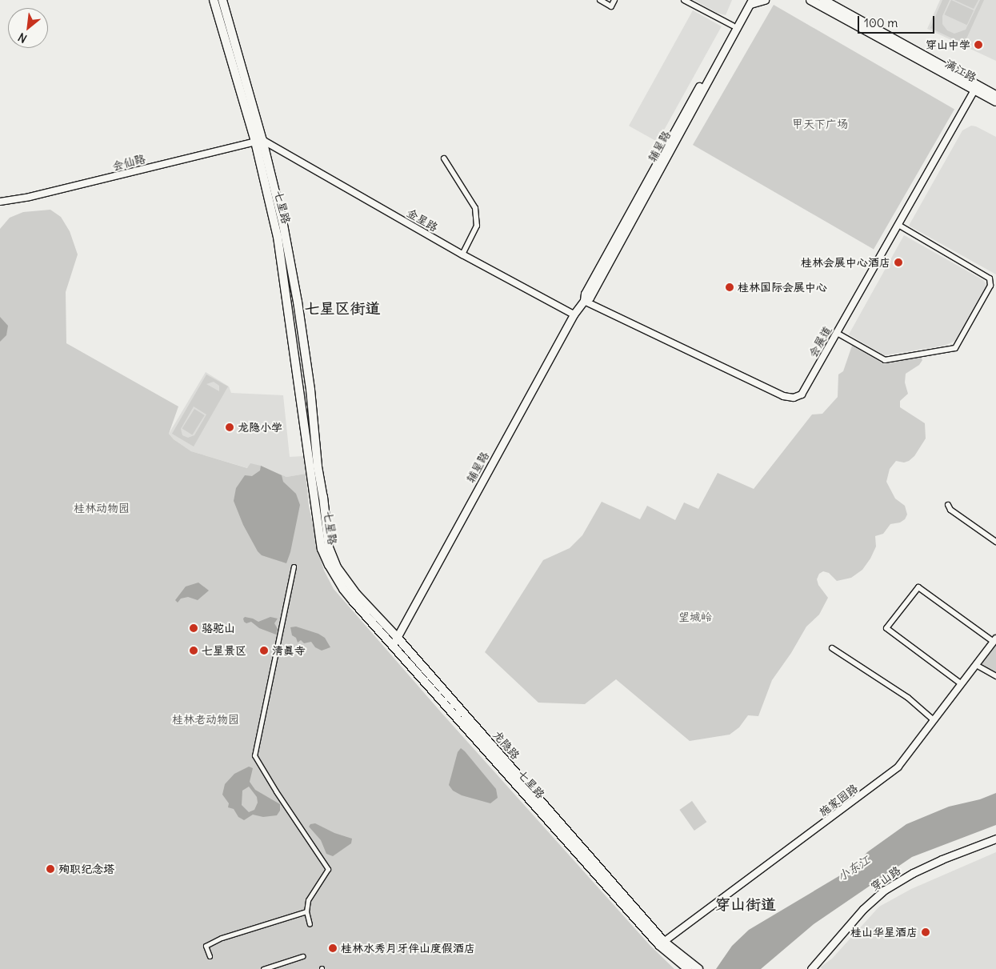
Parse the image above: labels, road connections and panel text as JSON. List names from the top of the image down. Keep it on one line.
{"streets":{"main road":["漓江路","辅星路","七星路","龙隐路","穿山路"],"street":["会仙路","金星路","会展道","施家园路"]},"crossings":[["漓江路","会展道"],["辅星路","七星路"],["辅星路","金星路"],["辅星路","会展道"],["辅星路","龙隐路"],["会仙路","七星路"],["会仙路","金星路"],["七星路","金星路"],["七星路","龙隐路"],["七星路","施家园路"],["龙隐路","施家园路"]],"districts":["七星区街道","穿山街道"],"water":["小东江"],"parks":["甲天下广场","桂林动物园","望城岭","桂林老动物园"],"places":["穿山中学","桂林会展中心酒店","桂林国际会展中心","龙隐小学","骆驼山","七星景区","清真寺","殉职纪念塔","桂山华星酒店","桂林水秀月牙伴山度假酒店"],"scale_bar":"100 m","north":"bottom left"}
